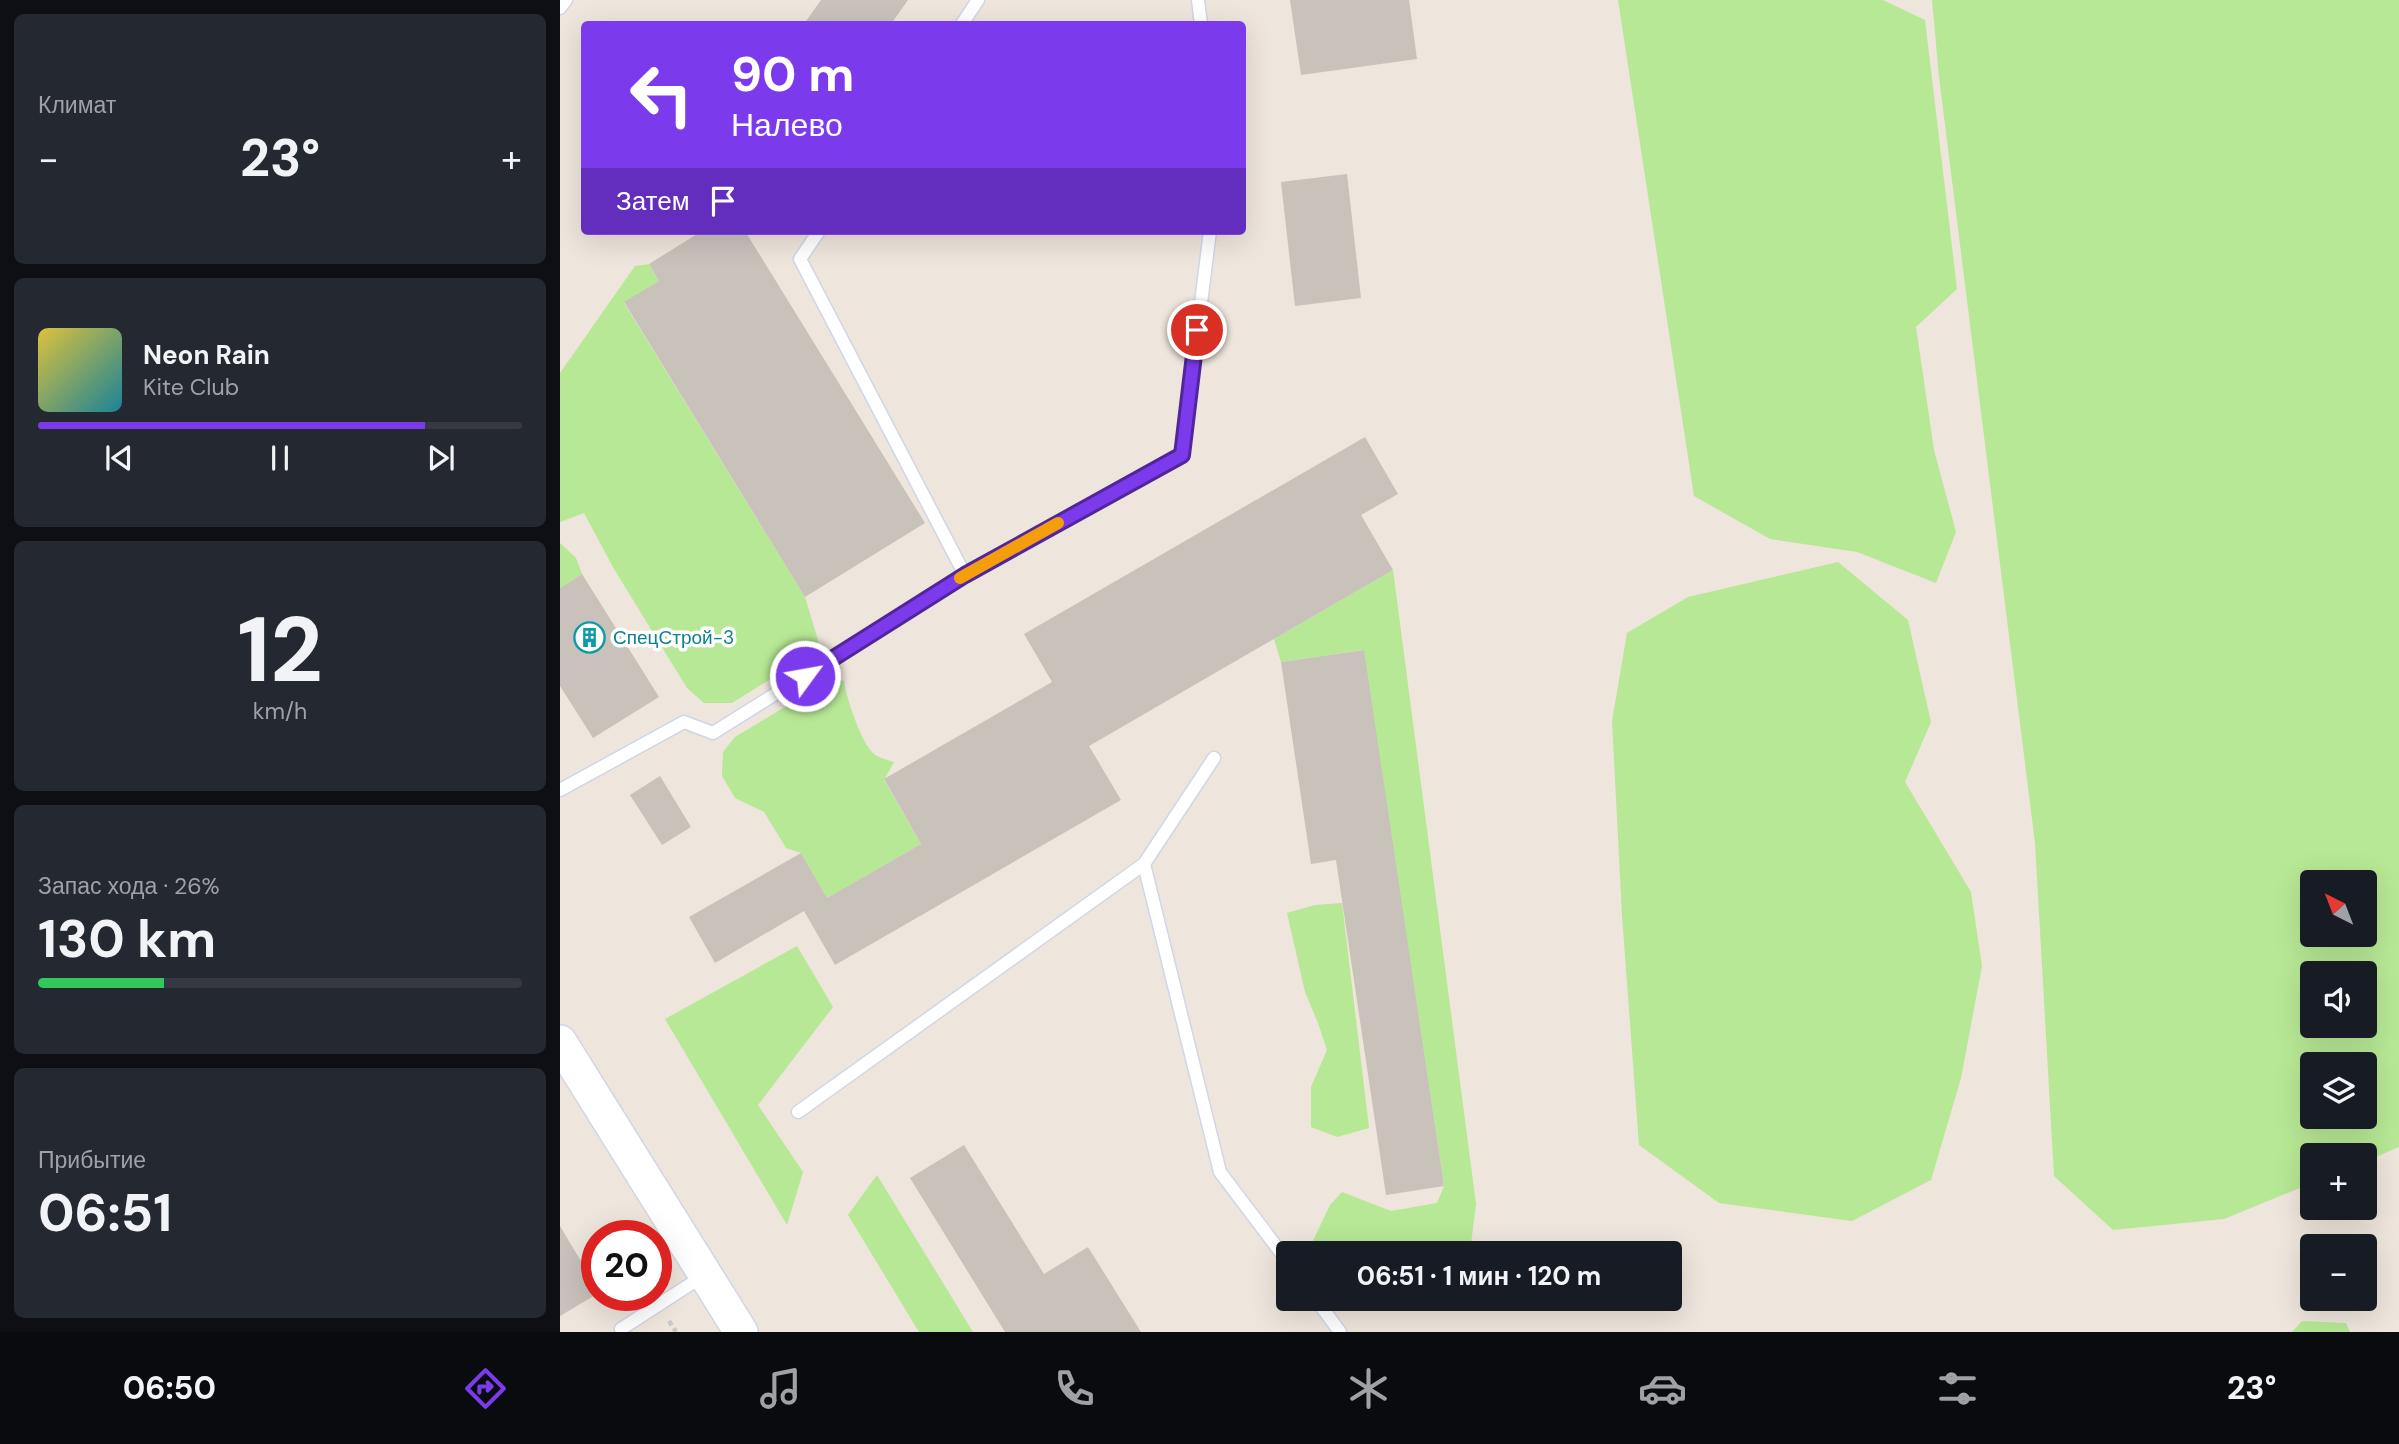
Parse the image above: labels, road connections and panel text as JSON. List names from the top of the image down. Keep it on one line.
{"places":{"building":["СпецСтрой-3"]},"north":"top left","page":{"tile":["Климат",["12","km/h"],["Запас хода · 26%","130 km"],["Прибытие","06:51"]],"turn":["90 m","Налево"],"heat":["−","23°","+"],"then":"Затем","song":["Neon Rain","Kite Club"],"map_buttons":["+","−"],"limit":"20","trip":"06:51 · 1 мин · 120 m","tabs":["06:50","23°"]}}
